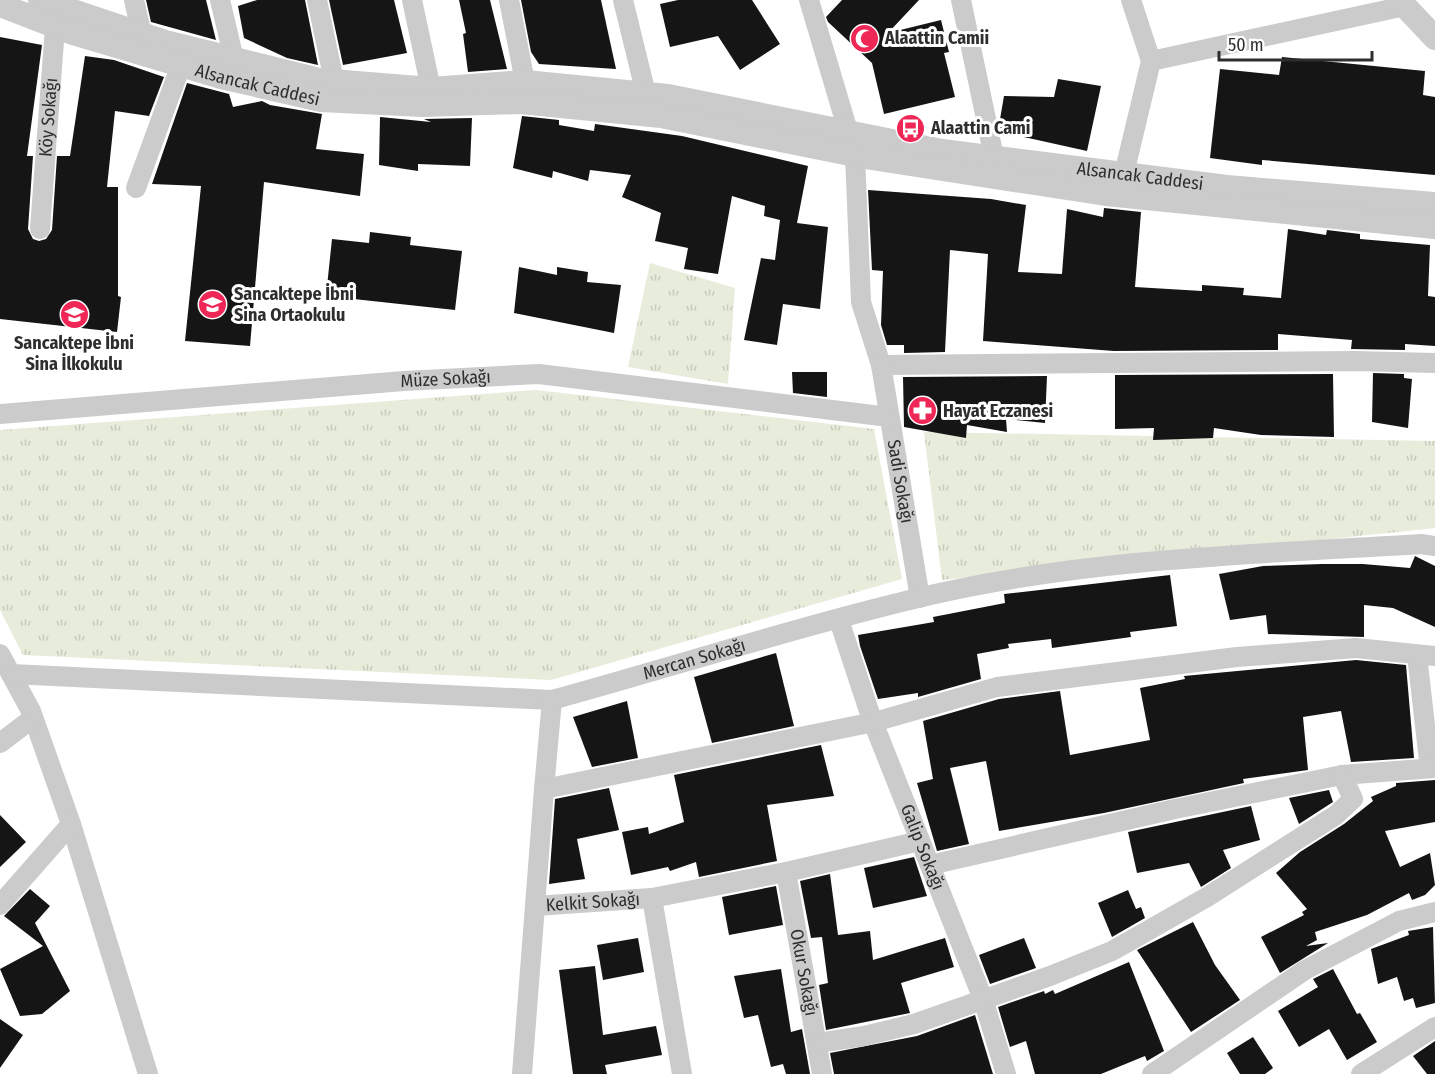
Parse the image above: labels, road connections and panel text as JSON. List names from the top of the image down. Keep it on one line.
{"streets":{"street":["Alsancak Caddesi","Köy Sokağı","Müze Sokağı","Sadi Sokağı","Mercan Sokağı","Galip Sokağı","Kelkit Sokağı","Okur Sokağı"]},"crossings":[["Alsancak Caddesi","Köy Sokağı"],["Alsancak Caddesi","Sadi Sokağı"],["Müze Sokağı","Sadi Sokağı"],["Sadi Sokağı","Mercan Sokağı"],["Mercan Sokağı","Galip Sokağı"],["Galip Sokağı","Kelkit Sokağı"],["Kelkit Sokağı","Okur Sokağı"]],"places":{"mosque":["Alaattin Camii"],"bus stop":["Alaattin Cami"],"school or university":["Sancaktepe İbni Sina Ortaokulu","Sancaktepe İbni Sina İlkokulu"],"pharmacy":["Hayat Eczanesi"]},"scale_bar":"50 m"}
